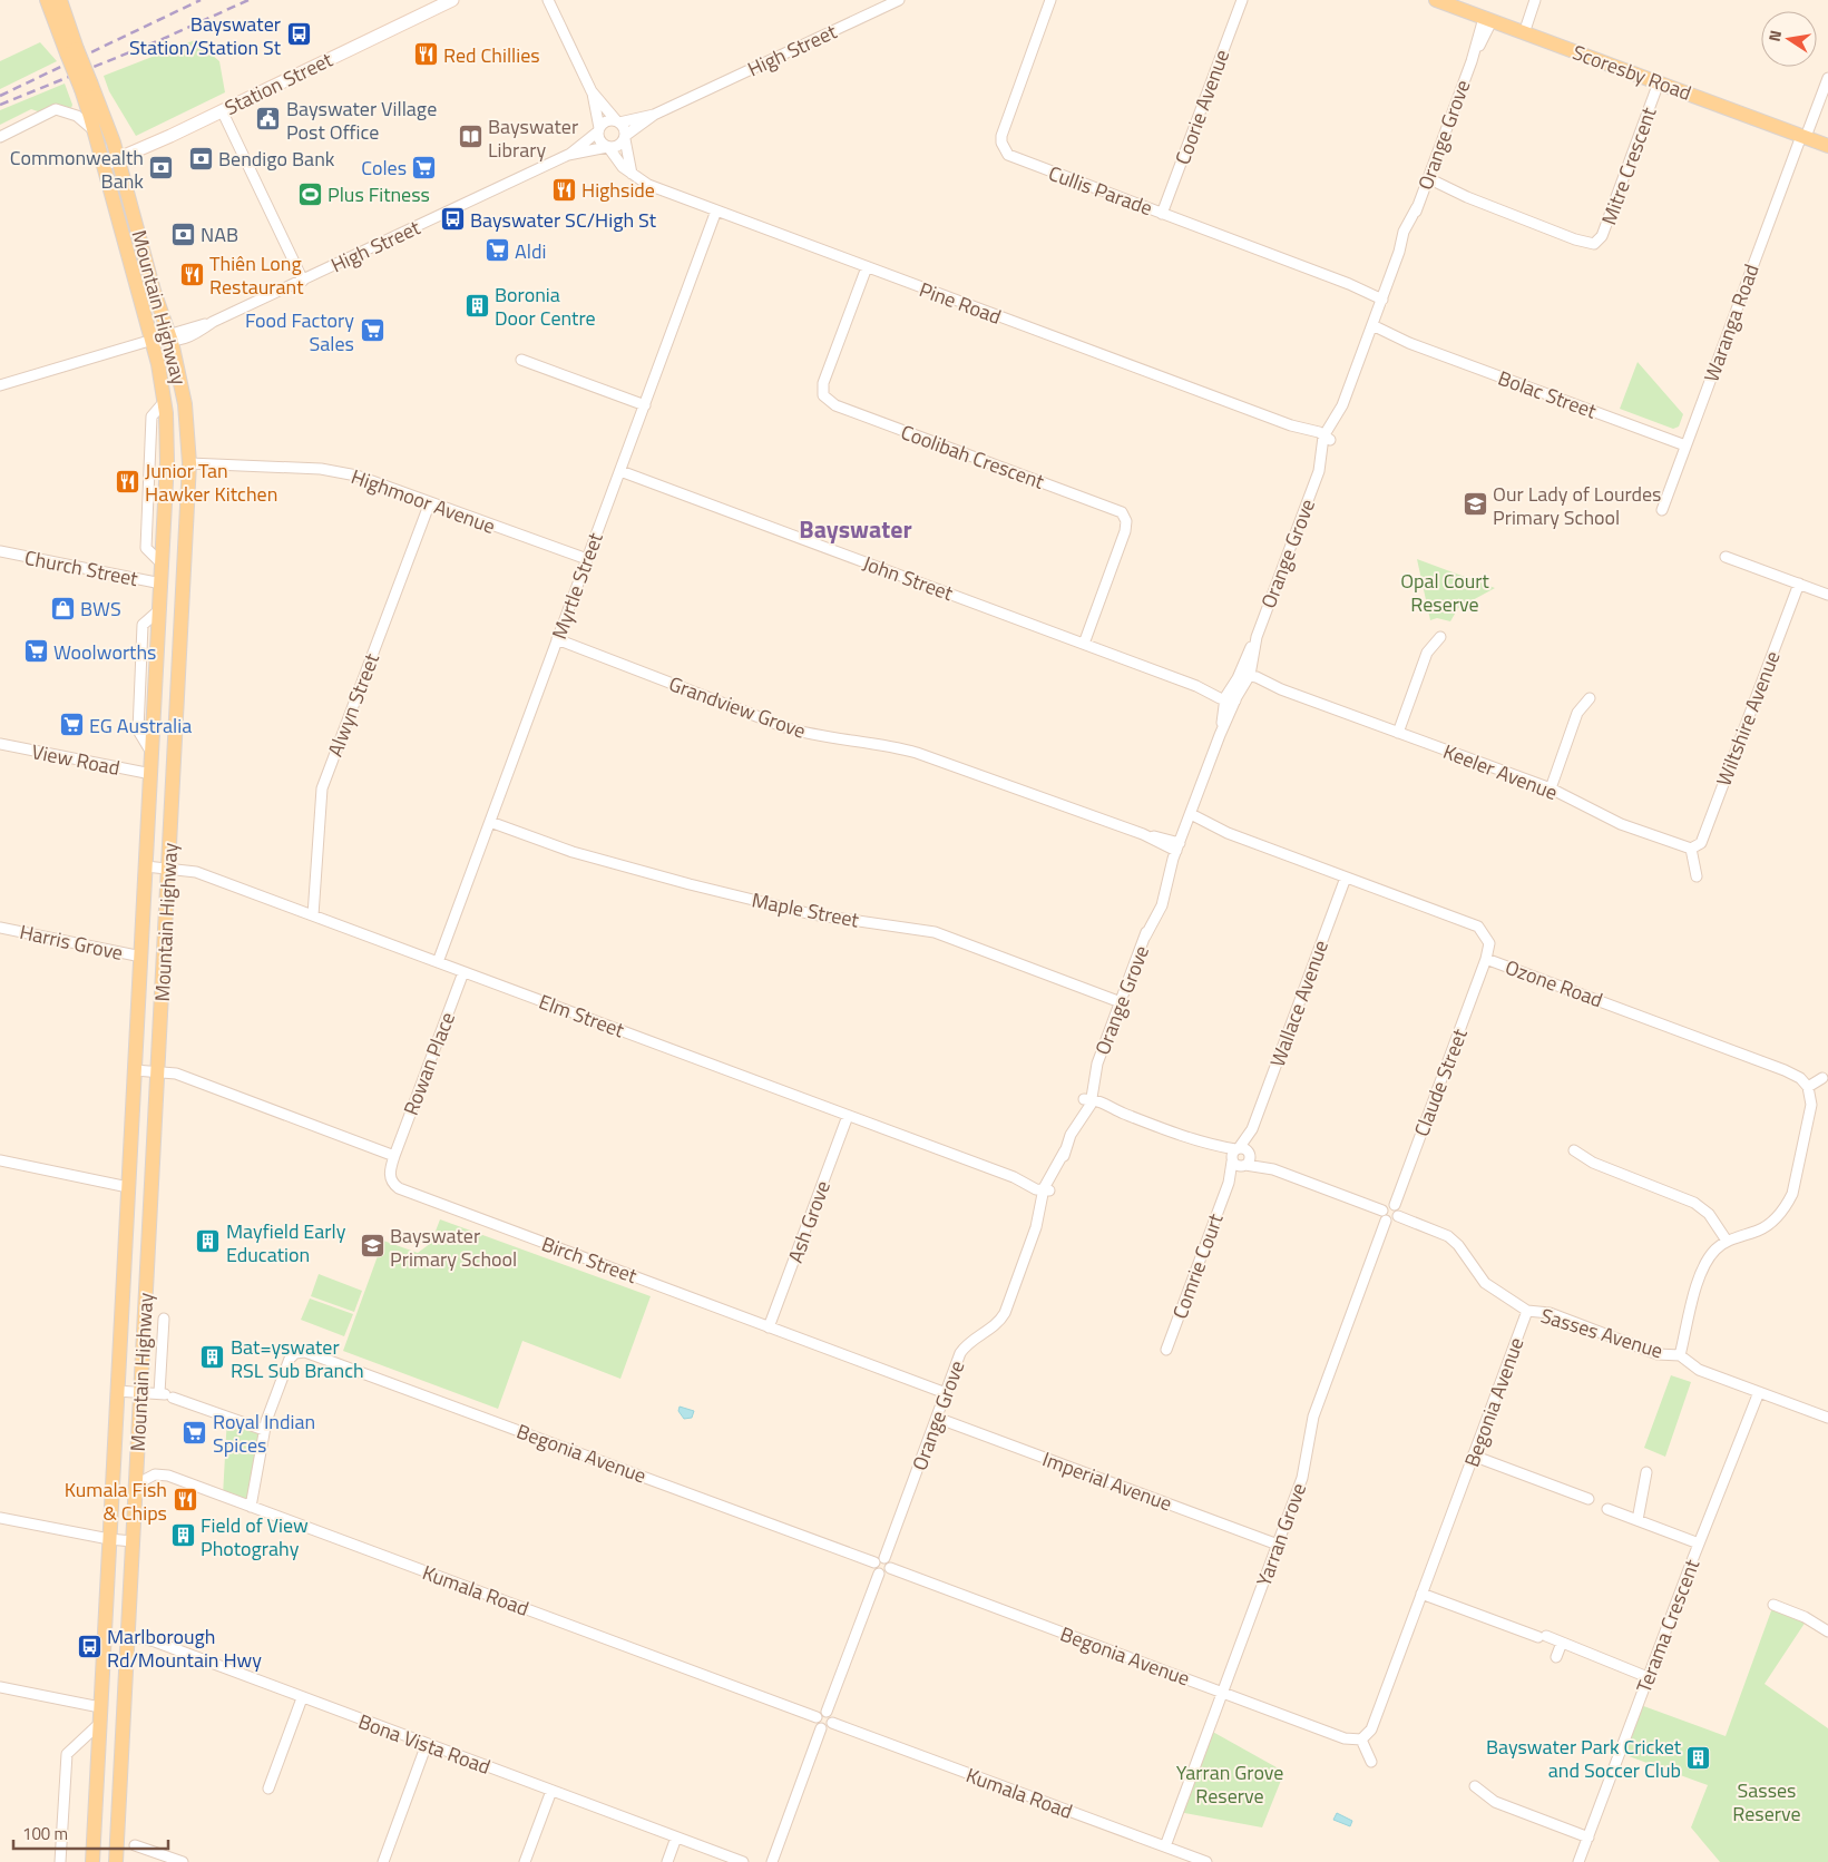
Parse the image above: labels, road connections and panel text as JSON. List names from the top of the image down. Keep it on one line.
{"streets":{"main road":["Scoresby Road","Station Street","Mountain Highway"],"street":["High Street","Coorie Avenue","Orange Grove","Mitre Crescent","Cullis Parade","Pine Road","Waranga Road","Bolac Street","Coolibah Crescent","Highmoor Avenue","Church Street","John Street","Myrtle Street","Alwyn Street","Grandview Grove","Wiltshire Avenue","View Road","Keeler Avenue","Maple Street","Harris Grove","Ozone Road","Wallace Avenue","Elm Street","Rowan Place","Claude Street","Ash Grove","Birch Street","Comrie Court","Sasses Avenue","Begonia Avenue","Imperial Avenue","Yarran Grove","Kumala Road","Terama Crescent","Bona Vista Road"]},"crossings":[["High Street","Pine Road"],["High Street","Mountain Highway"],["Scoresby Road","Orange Grove"],["Scoresby Road","Mitre Crescent"],["Scoresby Road","Waranga Road"],["Station Street","Mountain Highway"],["Coorie Avenue","Cullis Parade"],["Orange Grove","Mitre Crescent"],["Orange Grove","Cullis Parade"],["Orange Grove","Pine Road"],["Orange Grove","Bolac Street"],["Orange Grove","John Street"],["Orange Grove","Grandview Grove"],["Orange Grove","Keeler Avenue"],["Orange Grove","Maple Street"],["Orange Grove","Ozone Road"],["Orange Grove","Elm Street"],["Orange Grove","Birch Street"],["Orange Grove","Begonia Avenue"],["Orange Grove","Imperial Avenue"],["Pine Road","Coolibah Crescent"],["Pine Road","Myrtle Street"],["Mountain Highway","Highmoor Avenue"],["Mountain Highway","Church Street"],["Mountain Highway","View Road"],["Mountain Highway","Harris Grove"],["Mountain Highway","Elm Street"],["Mountain Highway","Kumala Road"],["Mountain Highway","Bona Vista Road"],["Waranga Road","Bolac Street"],["Coolibah Crescent","John Street"],["Highmoor Avenue","Myrtle Street"],["Highmoor Avenue","Alwyn Street"],["John Street","Myrtle Street"],["Myrtle Street","Grandview Grove"],["Myrtle Street","Maple Street"],["Myrtle Street","Elm Street"],["Alwyn Street","Elm Street"],["Wiltshire Avenue","Keeler Avenue"],["Ozone Road","Wallace Avenue"],["Ozone Road","Claude Street"],["Wallace Avenue","Comrie Court"],["Elm Street","Rowan Place"],["Elm Street","Ash Grove"],["Rowan Place","Birch Street"],["Claude Street","Sasses Avenue"],["Claude Street","Yarran Grove"],["Ash Grove","Birch Street"],["Sasses Avenue","Begonia Avenue"],["Sasses Avenue","Yarran Grove"],["Sasses Avenue","Terama Crescent"],["Begonia Avenue","Yarran Grove"],["Imperial Avenue","Yarran Grove"],["Yarran Grove","Kumala Road"]],"districts":["Bayswater"],"parks":["Opal Court Reserve","Yarran Grove Reserve","Sasses Reserve"],"places":{"bus stop":["Bayswater Station/Station St","Bayswater SC/High St","Marlborough Rd/Mountain Hwy"],"restaurant":["Red Chillies","Highside","Thiên Long Restaurant","Junior Tan Hawker Kitchen","Kumala Fish & Chips"],"public building":["Bayswater Village Post Office"],"library":["Bayswater Library"],"bank":["Bendigo Bank","Commonwealth Bank","NAB"],"supermarket":["Coles","Aldi","Food Factory Sales","Woolworths","EG Australia","Royal Indian Spices"],"sports":["Plus Fitness"],"building":["Boronia Door Centre","Mayfield Early Education","Bat=yswater RSL Sub Branch","Field of View Photograhy","Bayswater Park Cricket and Soccer Club"],"school or university":["Our Lady of Lourdes Primary School","Bayswater Primary School"],"shop":["BWS"]},"scale_bar":"100 m","north":"left"}
